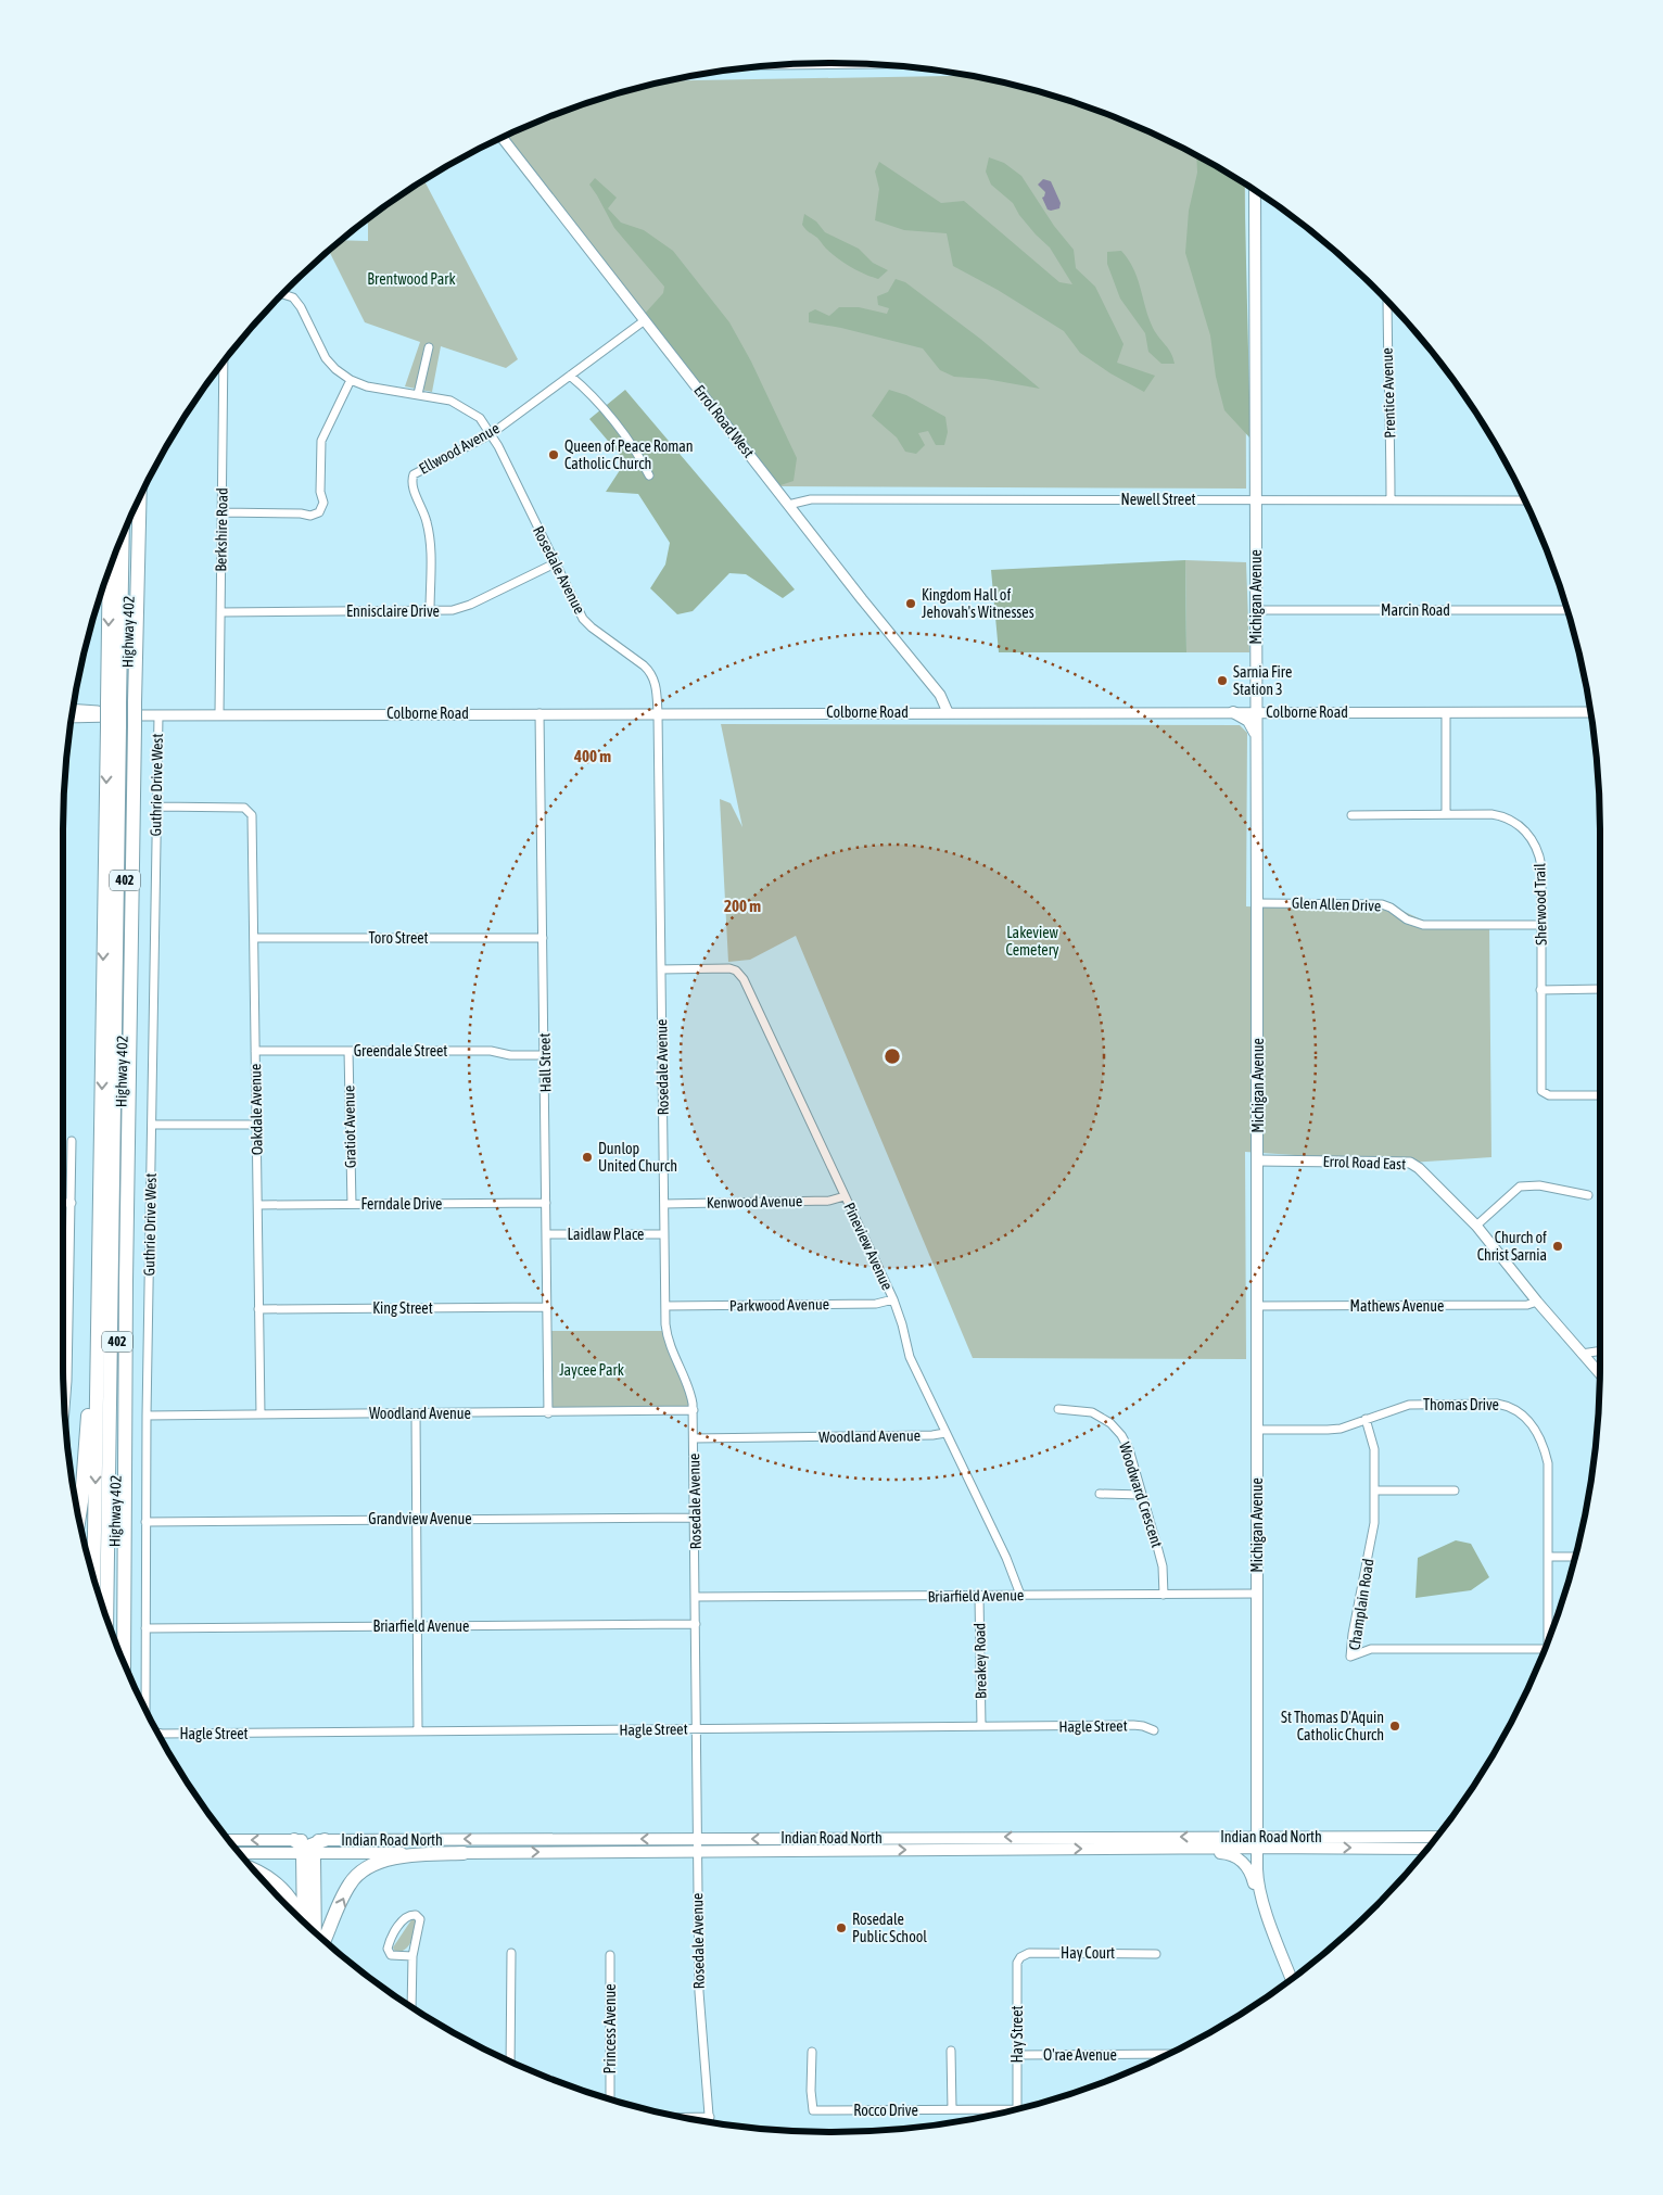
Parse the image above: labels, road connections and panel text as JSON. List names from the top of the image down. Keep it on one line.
{"streets":{"highway":["Highway 402","402"],"main road":["Michigan Avenue","Indian Road North"],"street":["Prentice Avenue","Errol Road West","Ellwood Avenue","Newell Street","Berkshire Road","Rosedale Avenue","Marcin Road","Ennisclaire Drive","Colborne Road","Guthrie Drive West","Glen Allen Drive","Sherwood Trail","Toro Street","Greendale Street","Hall Street","Oakdale Avenue","Gratiot Avenue","Errol Road East","Kenwood Avenue","Ferndale Drive","Laidlaw Place","Pineview Avenue","Parkwood Avenue","Mathews Avenue","King Street","Thomas Drive","Woodland Avenue","Woodward Crescent","Grandview Avenue","Briarfield Avenue","Champlain Road","Breakey Road","Hagle Street","Hay Court","Princess Avenue","Hay Street","O'rae Avenue","Rocco Drive"]},"crossings":[["Prentice Avenue","Newell Street"],["Errol Road West","Ellwood Avenue"],["Errol Road West","Newell Street"],["Errol Road West","Colborne Road"],["Ellwood Avenue","Rosedale Avenue"],["Ellwood Avenue","Ennisclaire Drive"],["Newell Street","Michigan Avenue"],["Berkshire Road","Ennisclaire Drive"],["Berkshire Road","Colborne Road"],["Rosedale Avenue","Ennisclaire Drive"],["Rosedale Avenue","Colborne Road"],["Rosedale Avenue","Kenwood Avenue"],["Rosedale Avenue","Laidlaw Place"],["Rosedale Avenue","Pineview Avenue"],["Rosedale Avenue","Parkwood Avenue"],["Rosedale Avenue","Woodland Avenue"],["Rosedale Avenue","Grandview Avenue"],["Rosedale Avenue","Briarfield Avenue"],["Rosedale Avenue","Hagle Street"],["Rosedale Avenue","Indian Road North"],["Michigan Avenue","Marcin Road"],["Michigan Avenue","Colborne Road"],["Michigan Avenue","Glen Allen Drive"],["Michigan Avenue","Errol Road East"],["Michigan Avenue","Mathews Avenue"],["Michigan Avenue","Thomas Drive"],["Michigan Avenue","Briarfield Avenue"],["Michigan Avenue","Indian Road North"],["Highway 402","Colborne Road"],["Colborne Road","Guthrie Drive West"],["Colborne Road","Hall Street"],["Guthrie Drive West","Oakdale Avenue"],["Guthrie Drive West","Woodland Avenue"],["Guthrie Drive West","Grandview Avenue"],["Guthrie Drive West","Briarfield Avenue"],["Glen Allen Drive","Sherwood Trail"],["Toro Street","Hall Street"],["Toro Street","Oakdale Avenue"],["Greendale Street","Hall Street"],["Greendale Street","Oakdale Avenue"],["Greendale Street","Gratiot Avenue"],["Hall Street","Ferndale Drive"],["Hall Street","Laidlaw Place"],["Hall Street","King Street"],["Hall Street","Woodland Avenue"],["Oakdale Avenue","Ferndale Drive"],["Oakdale Avenue","King Street"],["Oakdale Avenue","Woodland Avenue"],["Gratiot Avenue","Ferndale Drive"],["Errol Road East","Mathews Avenue"],["Kenwood Avenue","Pineview Avenue"],["Pineview Avenue","Parkwood Avenue"],["Pineview Avenue","Woodland Avenue"],["Pineview Avenue","Briarfield Avenue"],["Thomas Drive","Champlain Road"],["Woodward Crescent","Briarfield Avenue"],["Briarfield Avenue","Breakey Road"],["Breakey Road","Hagle Street"],["Hay Court","Hay Street"],["Hay Street","O'rae Avenue"]],"parks":["Brentwood Park","Lakeview Cemetery","Jaycee Park"],"places":["Queen of Peace Roman Catholic Church","Kingdom Hall of Jehovah's Witnesses","Sarnia Fire Station 3","Dunlop United Church","Church of Christ Sarnia","St Thomas D'Aquin Catholic Church","Rosedale Public School"],"rings":["400 m","200 m"]}
